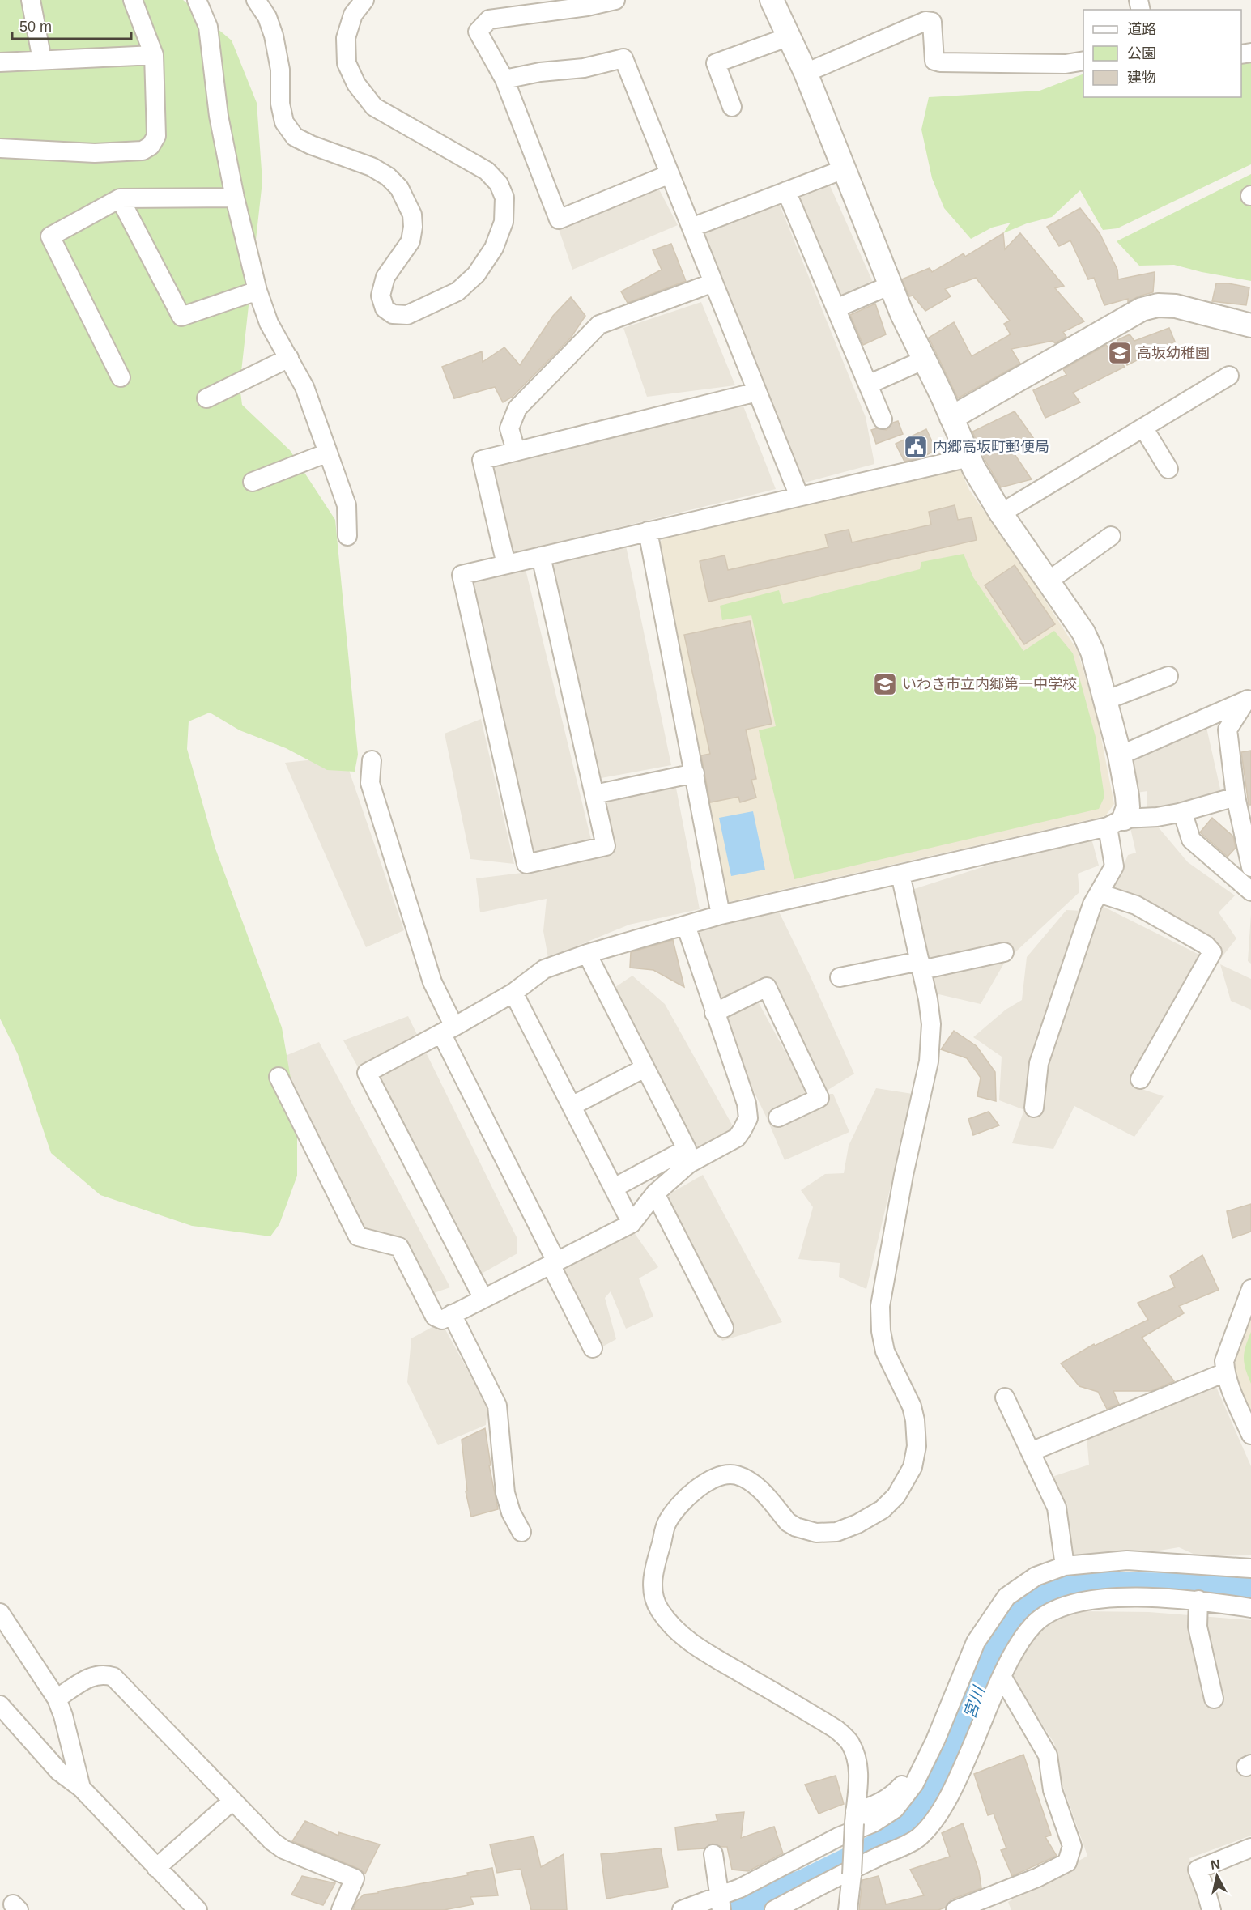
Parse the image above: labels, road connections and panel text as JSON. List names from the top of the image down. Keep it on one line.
{"water":["宮川"],"places":{"school or university":["高坂幼稚園","いわき市立内郷第一中学校"],"public building":["内郷高坂町郵便局"]},"legend":["道路","公園","建物"],"scale_bar":"50 m","north":"top"}
